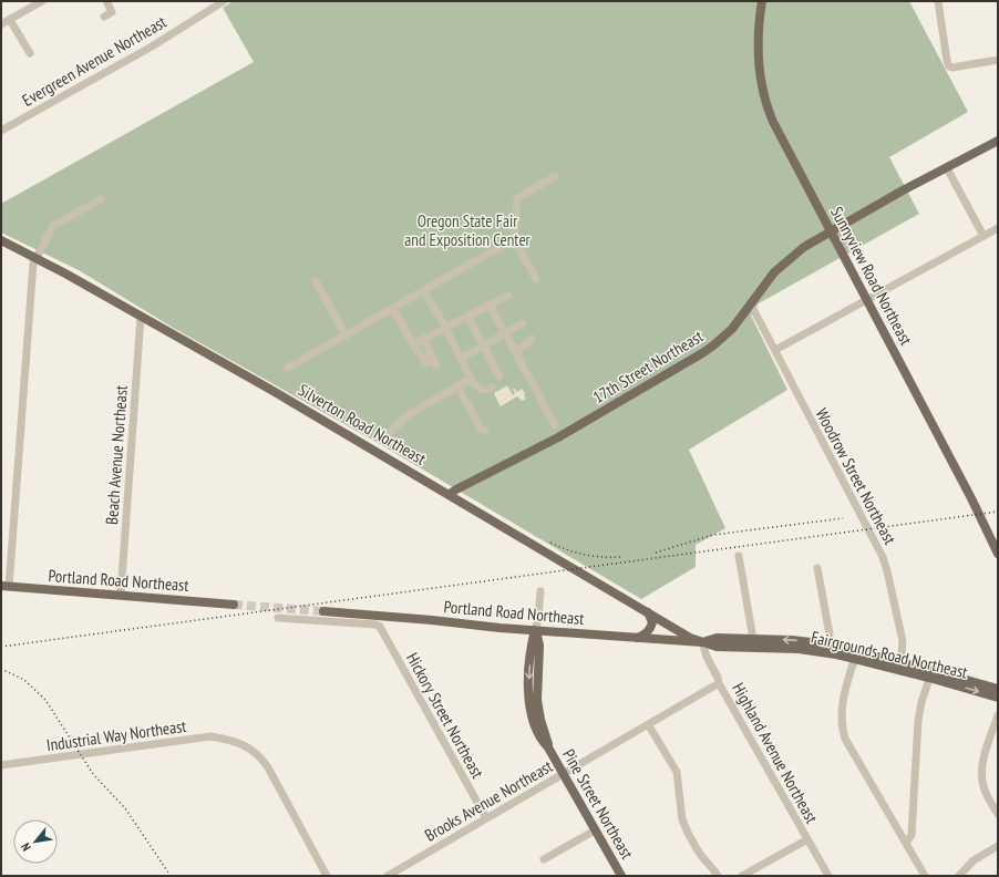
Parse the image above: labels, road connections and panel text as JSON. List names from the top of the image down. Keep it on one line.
{"streets":{"main road":["Sunnyview Road Northeast","17th Street Northeast","Silverton Road Northeast","Portland Road Northeast","Fairgrounds Road Northeast","Pine Street Northeast"],"street":["Evergreen Avenue Northeast","Beach Avenue Northeast","Woodrow Street Northeast","Hickory Street Northeast","Industrial Way Northeast","Highland Avenue Northeast","Brooks Avenue Northeast"]},"crossings":[["Sunnyview Road Northeast","17th Street Northeast"],["17th Street Northeast","Silverton Road Northeast"],["17th Street Northeast","Woodrow Street Northeast"],["Silverton Road Northeast","Beach Avenue Northeast"],["Silverton Road Northeast","Portland Road Northeast"],["Silverton Road Northeast","Fairgrounds Road Northeast"],["Silverton Road Northeast","Highland Avenue Northeast"],["Beach Avenue Northeast","Portland Road Northeast"],["Woodrow Street Northeast","Fairgrounds Road Northeast"],["Portland Road Northeast","Fairgrounds Road Northeast"],["Portland Road Northeast","Highland Avenue Northeast"],["Portland Road Northeast","Pine Street Northeast"],["Fairgrounds Road Northeast","Highland Avenue Northeast"],["Hickory Street Northeast","Brooks Avenue Northeast"],["Highland Avenue Northeast","Brooks Avenue Northeast"],["Brooks Avenue Northeast","Pine Street Northeast"]],"parks":["Oregon State Fair and Exposition Center"],"north":"bottom left"}
